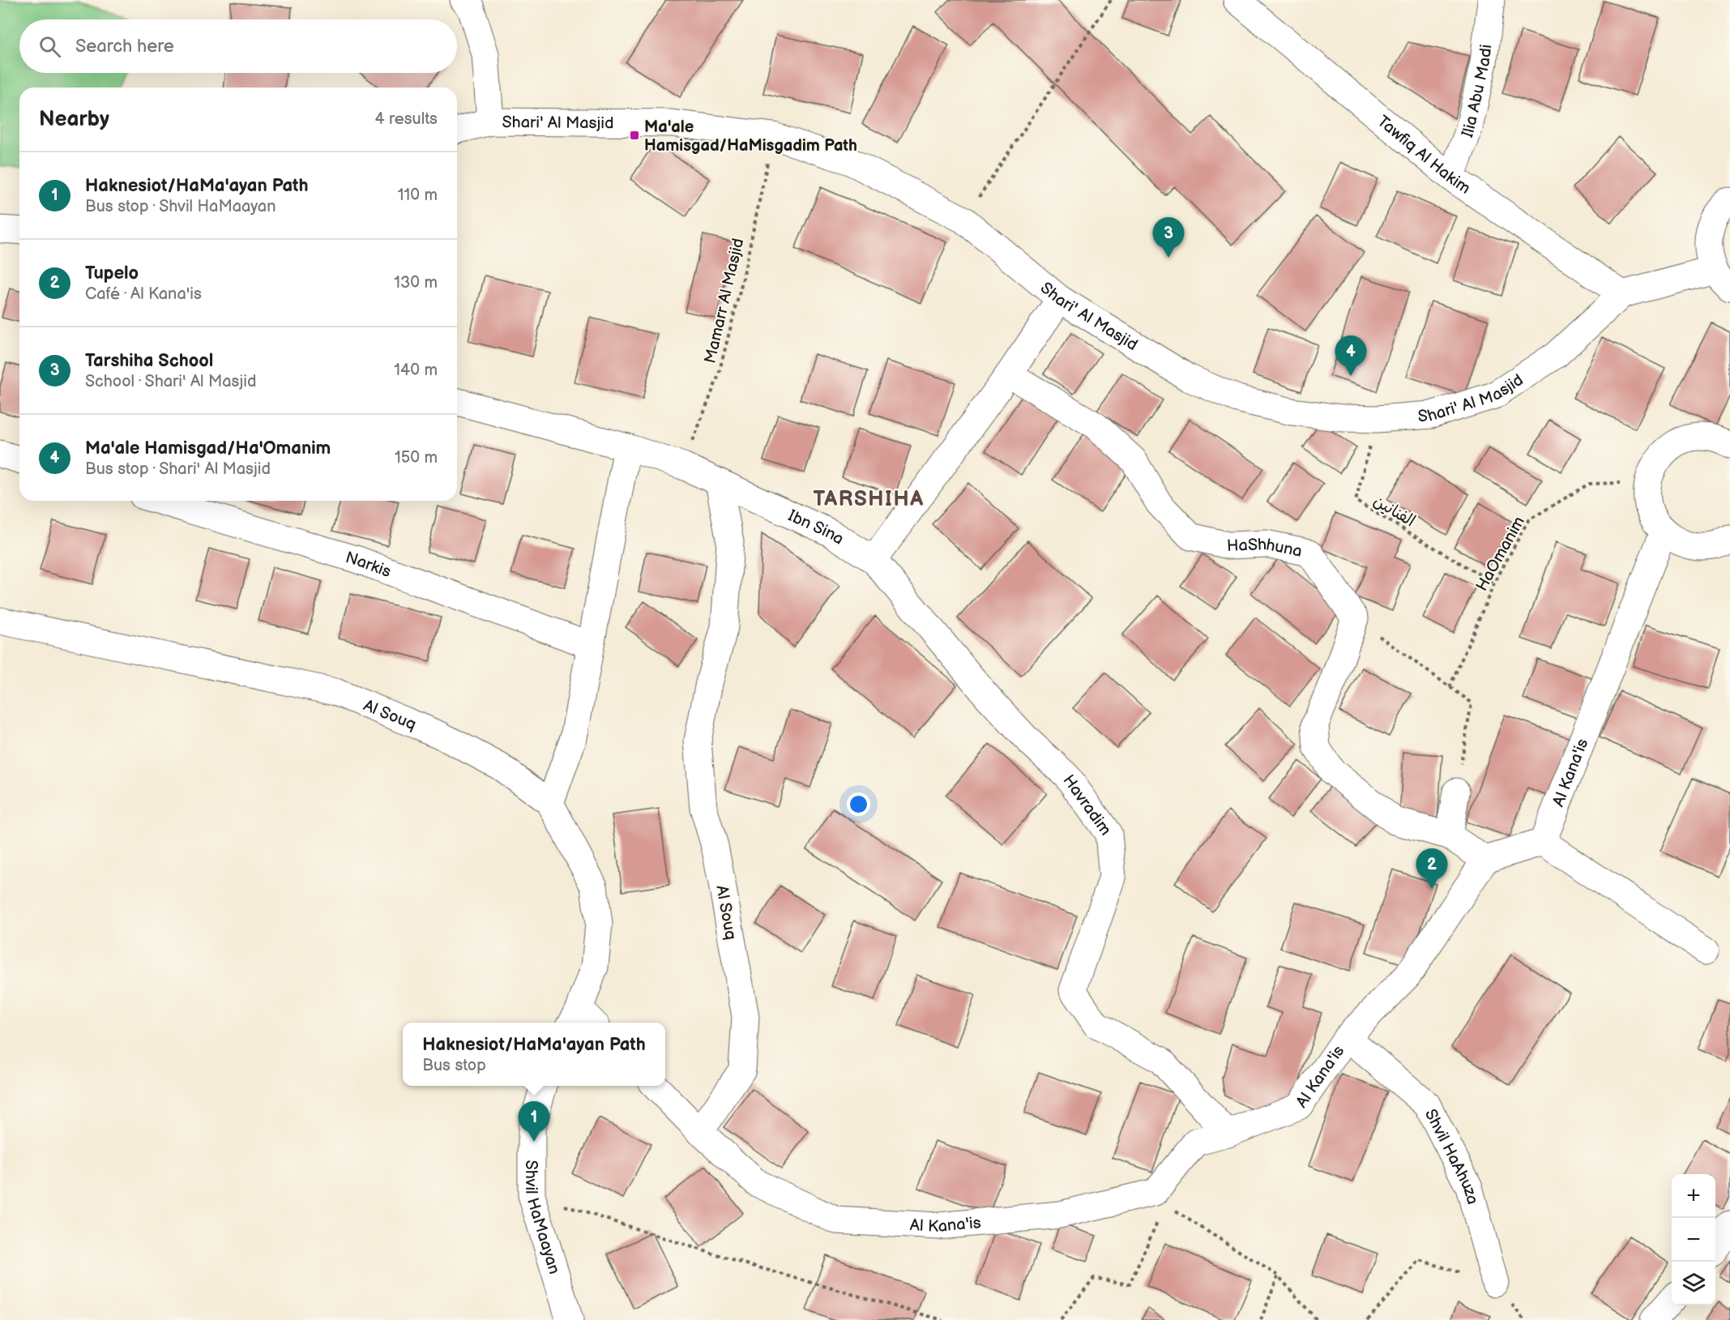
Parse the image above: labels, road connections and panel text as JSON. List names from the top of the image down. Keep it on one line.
{"streets":{"street":["Ilia Abu Madi","Shari' Al Masjid","Tawfiq Al Hakim","Ibn Sina","HaShhuna","Narkis","Al Souq","Al Kana'is","Havradim","Shvil HaAhuza","Shvil HaMaayan"],"path":["Mamarr Al Masjid","الفنانين","HaOmanim"]},"crossings":[["Ilia Abu Madi","Tawfiq Al Hakim"],["Shari' Al Masjid","Tawfiq Al Hakim"],["Shari' Al Masjid","Mamarr Al Masjid"],["Shari' Al Masjid","الفنانين"],["Mamarr Al Masjid","Ibn Sina"],["الفنانين","HaOmanim"],["Ibn Sina","Al Souq"],["Ibn Sina","Havradim"],["Al Souq","Al Kana'is"],["Al Kana'is","Havradim"],["Al Kana'is","Shvil HaAhuza"]],"districts":["TARSHIHA"],"places":{"transit":["Ma'ale Hamisgad/HaMisgadim Path"]},"page":{"search":"Search here","heading":["Nearby","4 results"],"list":[{"mark":"1","name":"Haknesiot/HaMa'ayan Path","note":"Bus stop · Shvil HaMaayan","value":"110 m"},{"mark":"2","name":"Tupelo","note":"Café · Al Kana'is","value":"130 m"},{"mark":"3","name":"Tarshiha School","note":"School · Shari' Al Masjid","value":"140 m"},{"mark":"4","name":"Ma'ale Hamisgad/Ha'Omanim","note":"Bus stop · Shari' Al Masjid","value":"150 m"}],"pins":["3","4","2","1"],"popup":["Haknesiot/HaMa'ayan Path","Bus stop"],"map_buttons":["+","−"]}}
